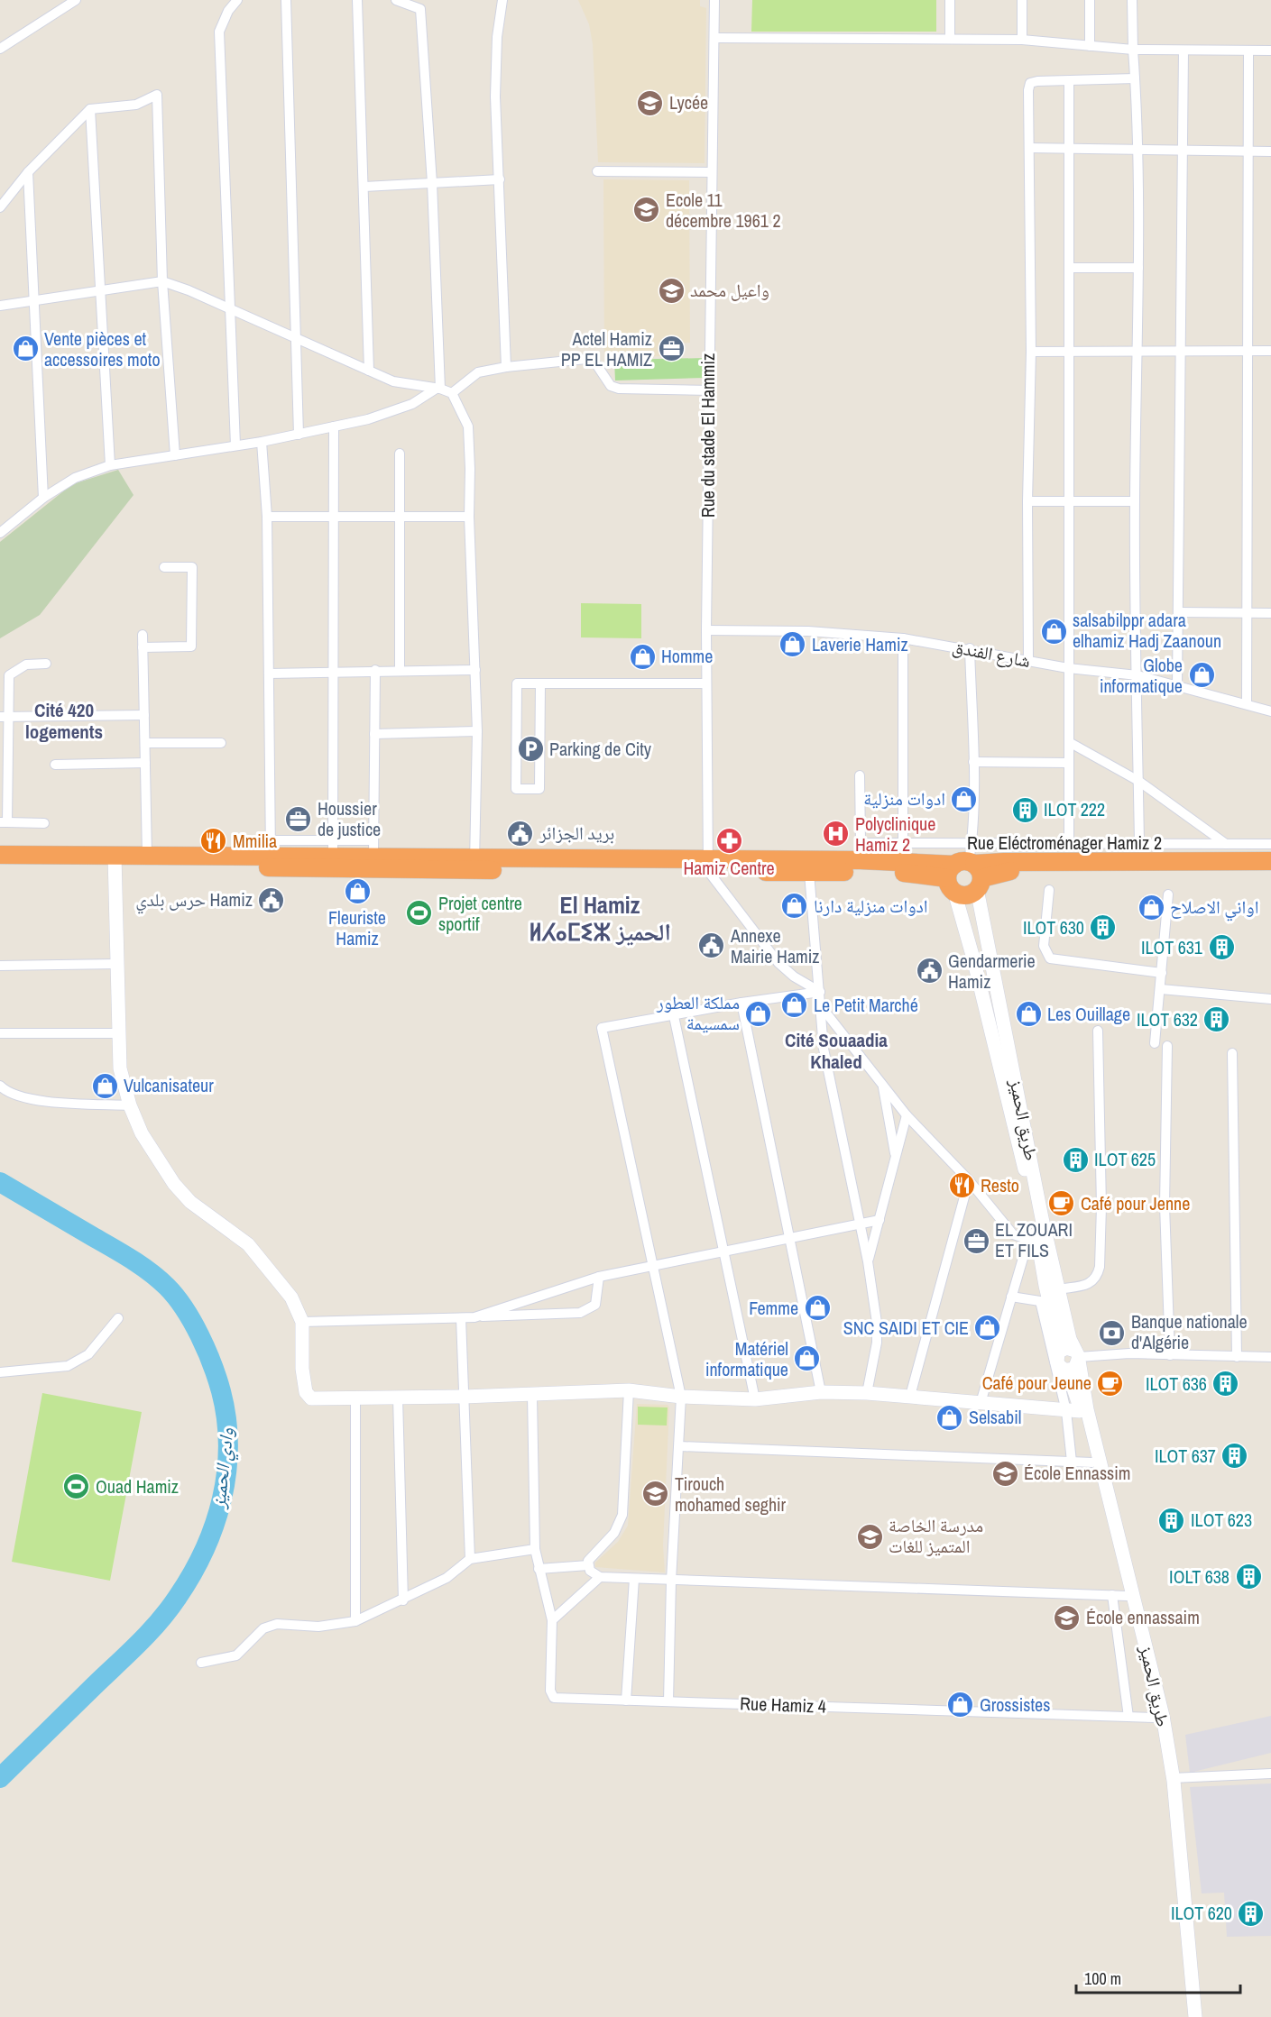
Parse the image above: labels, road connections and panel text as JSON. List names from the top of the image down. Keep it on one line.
{"streets":{"main road":["طريق الحميز"],"street":["Rue du stade El Hammiz","شارع الفندق","Rue Eléctroménager Hamiz 2","Rue Hamiz 4"]},"crossings":[["Rue du stade El Hammiz","شارع الفندق"],["طريق الحميز","Rue Hamiz 4"]],"districts":["Cité 420 logements","El Hamiz ⵍⵃⴰⵎⵉⵣ الحميز","Cité Souaadia Khaled"],"water":["وادي الحميز"],"places":{"school or university":["Lycée","Ecole 11 décembre 1961 2","واعيل محمد","École Ennassim","Tirouch mohamed seghir","مدرسة الخاصة المتميز للغات","École ennassaim"],"shop":["Vente pièces et accessoires moto","salsabilppr adara elhamiz Hadj Zaanoun","Laverie Hamiz","Homme","Globe informatique","ادوات منزلية","Fleuriste Hamiz","ادوات منزلية دارنا","اواني الاصلاح","Le Petit Marché","مملكة العطور سمسيمة","Les Ouillage","Vulcanisateur","Femme","SNC SAIDI ET CIE","Matériel informatique","Selsabil","Grossistes"],"office":["Actel Hamiz PP EL HAMIZ","Houssier de justice","EL ZOUARI ET FILS"],"parking":["Parking de City"],"building":["ILOT 222","ILOT 630","ILOT 631","ILOT 632","ILOT 625","ILOT 636","ILOT 637","ILOT 623","IOLT 638","ILOT 620"],"public building":["بريد الجزائر","حرس بلدي Hamiz","Annexe Mairie Hamiz","Gendarmerie Hamiz"],"hospital":["Polyclinique Hamiz 2"],"pharmacy":["Hamiz Centre"],"restaurant":["Mmilia","Resto"],"sports":["Projet centre sportif","Ouad Hamiz"],"cafe":["Café pour Jenne","Café pour Jeune"],"bank":["Banque nationale d'Algérie"]},"scale_bar":"100 m"}
